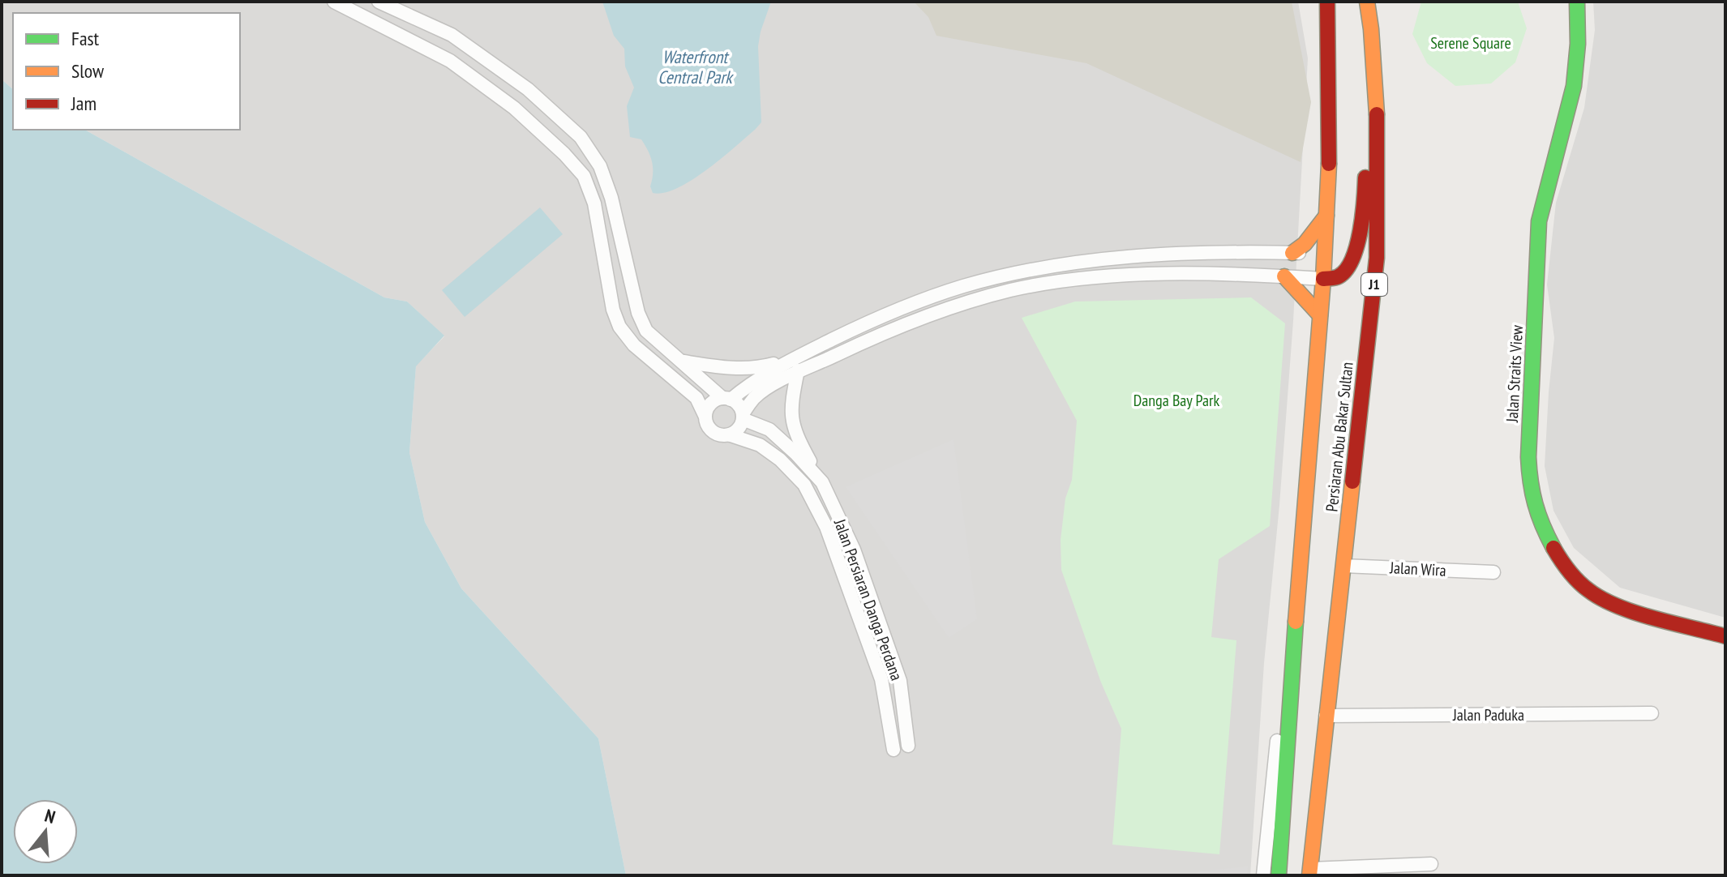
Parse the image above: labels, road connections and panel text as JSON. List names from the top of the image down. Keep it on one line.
{"streets":{"main road":["J1","Jalan Straits View","Persiaran Abu Bakar Sultan"],"street":["Jalan Wira","Jalan Persiaran Danga Perdana","Jalan Paduka"]},"crossings":[["Persiaran Abu Bakar Sultan","Jalan Wira"],["Persiaran Abu Bakar Sultan","Jalan Paduka"]],"water":["Waterfront Central Park"],"parks":["Serene Square","Danga Bay Park"],"legend":["Fast","Slow","Jam"],"north":"top"}
